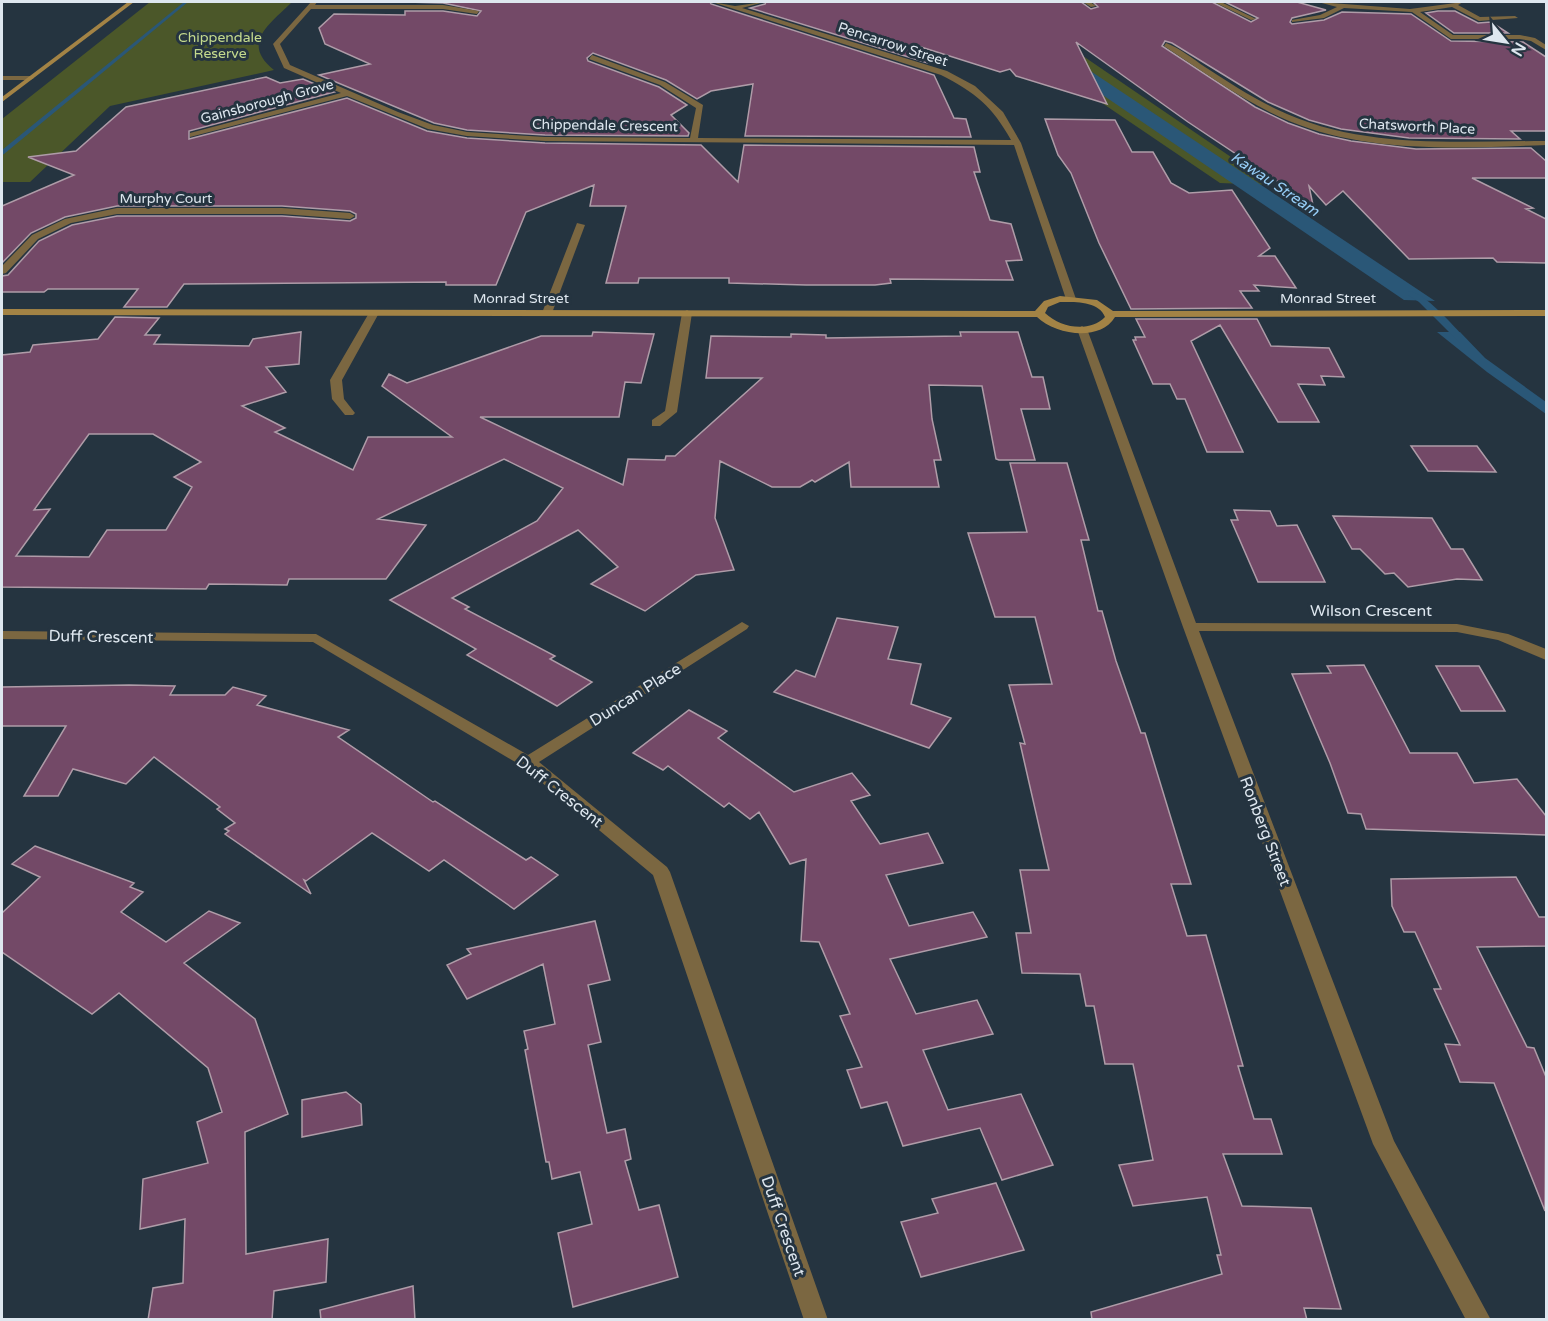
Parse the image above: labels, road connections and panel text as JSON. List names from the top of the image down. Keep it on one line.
{"streets":{"street":["Pencarrow Street","Gainsborough Grove","Chippendale Crescent","Chatsworth Place","Murphy Court","Monrad Street","Wilson Crescent","Duff Crescent","Duncan Place","Ronberg Street"]},"crossings":[["Pencarrow Street","Chippendale Crescent"],["Gainsborough Grove","Chippendale Crescent"],["Wilson Crescent","Ronberg Street"],["Duff Crescent","Duncan Place"]],"water":["Kawau Stream"],"parks":["Chippendale Reserve"],"north":"bottom right"}
